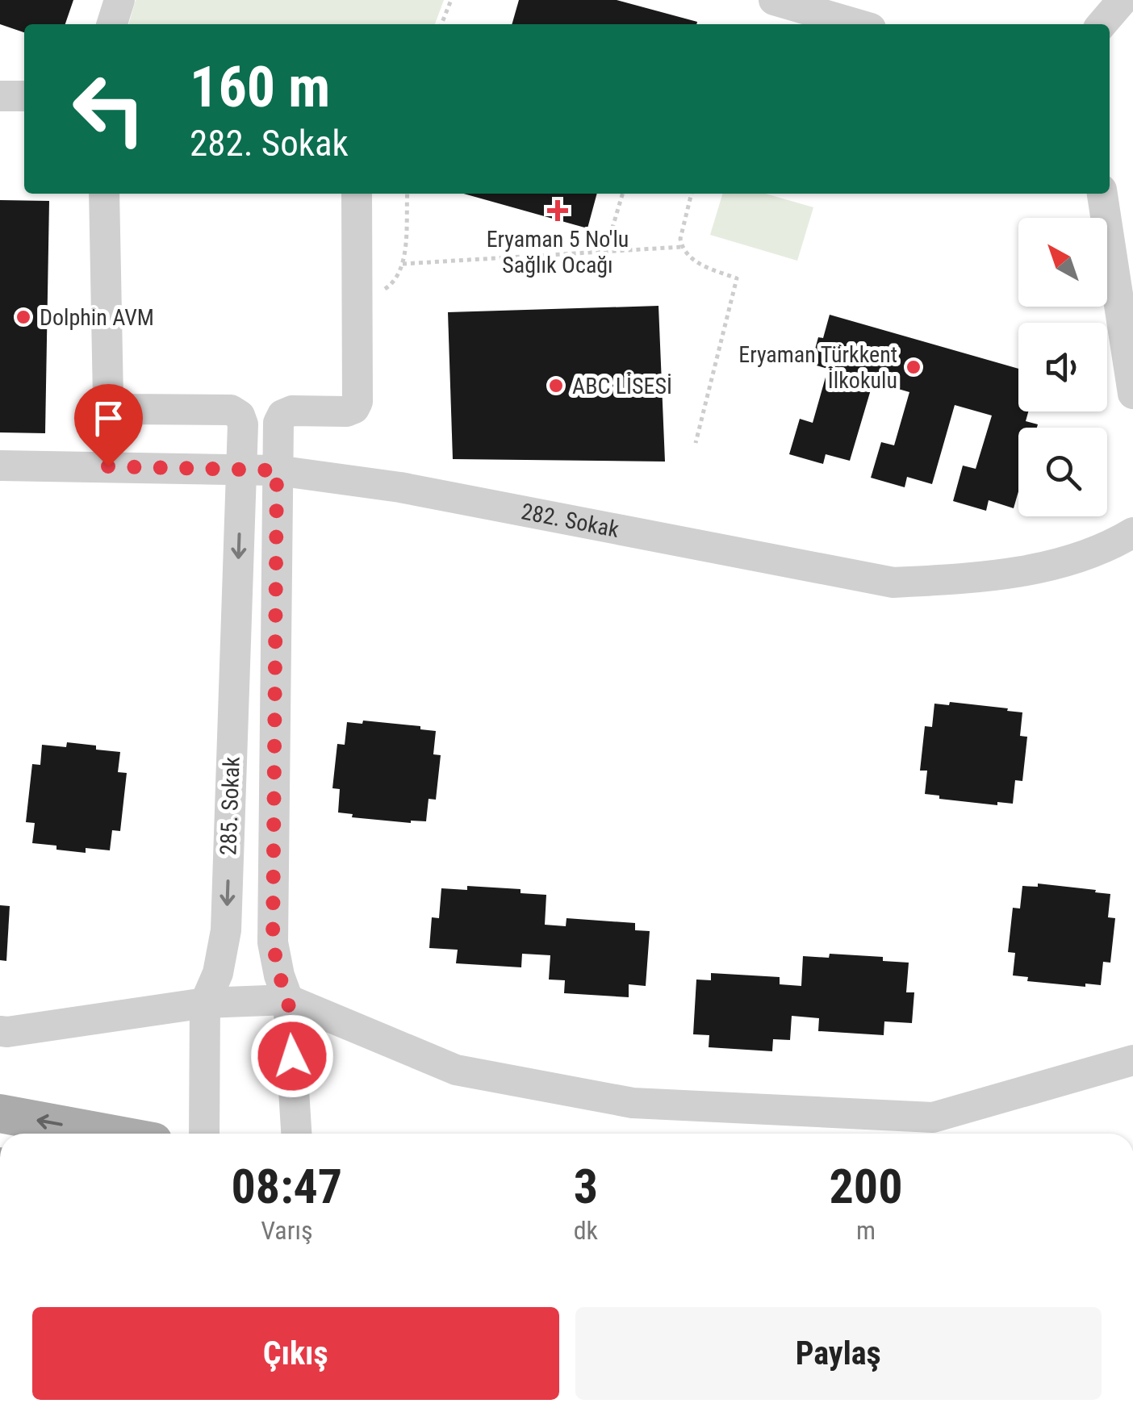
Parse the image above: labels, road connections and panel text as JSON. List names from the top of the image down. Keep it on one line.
{"streets":{"street":["282. Sokak","285. Sokak"]},"crossings":[["282. Sokak","285. Sokak"]],"places":{"health":["Eryaman 5 No'lu Sağlık Ocağı"],"other":["Dolphin AVM","Eryaman Türkkent İlkokulu","ABC LİSESİ"]},"north":"top left","page":{"turn":["160 m","282. Sokak"],"eta":["08:47","Varış","3","dk","200","m"],"buttons":["Çıkış","Paylaş"]}}
